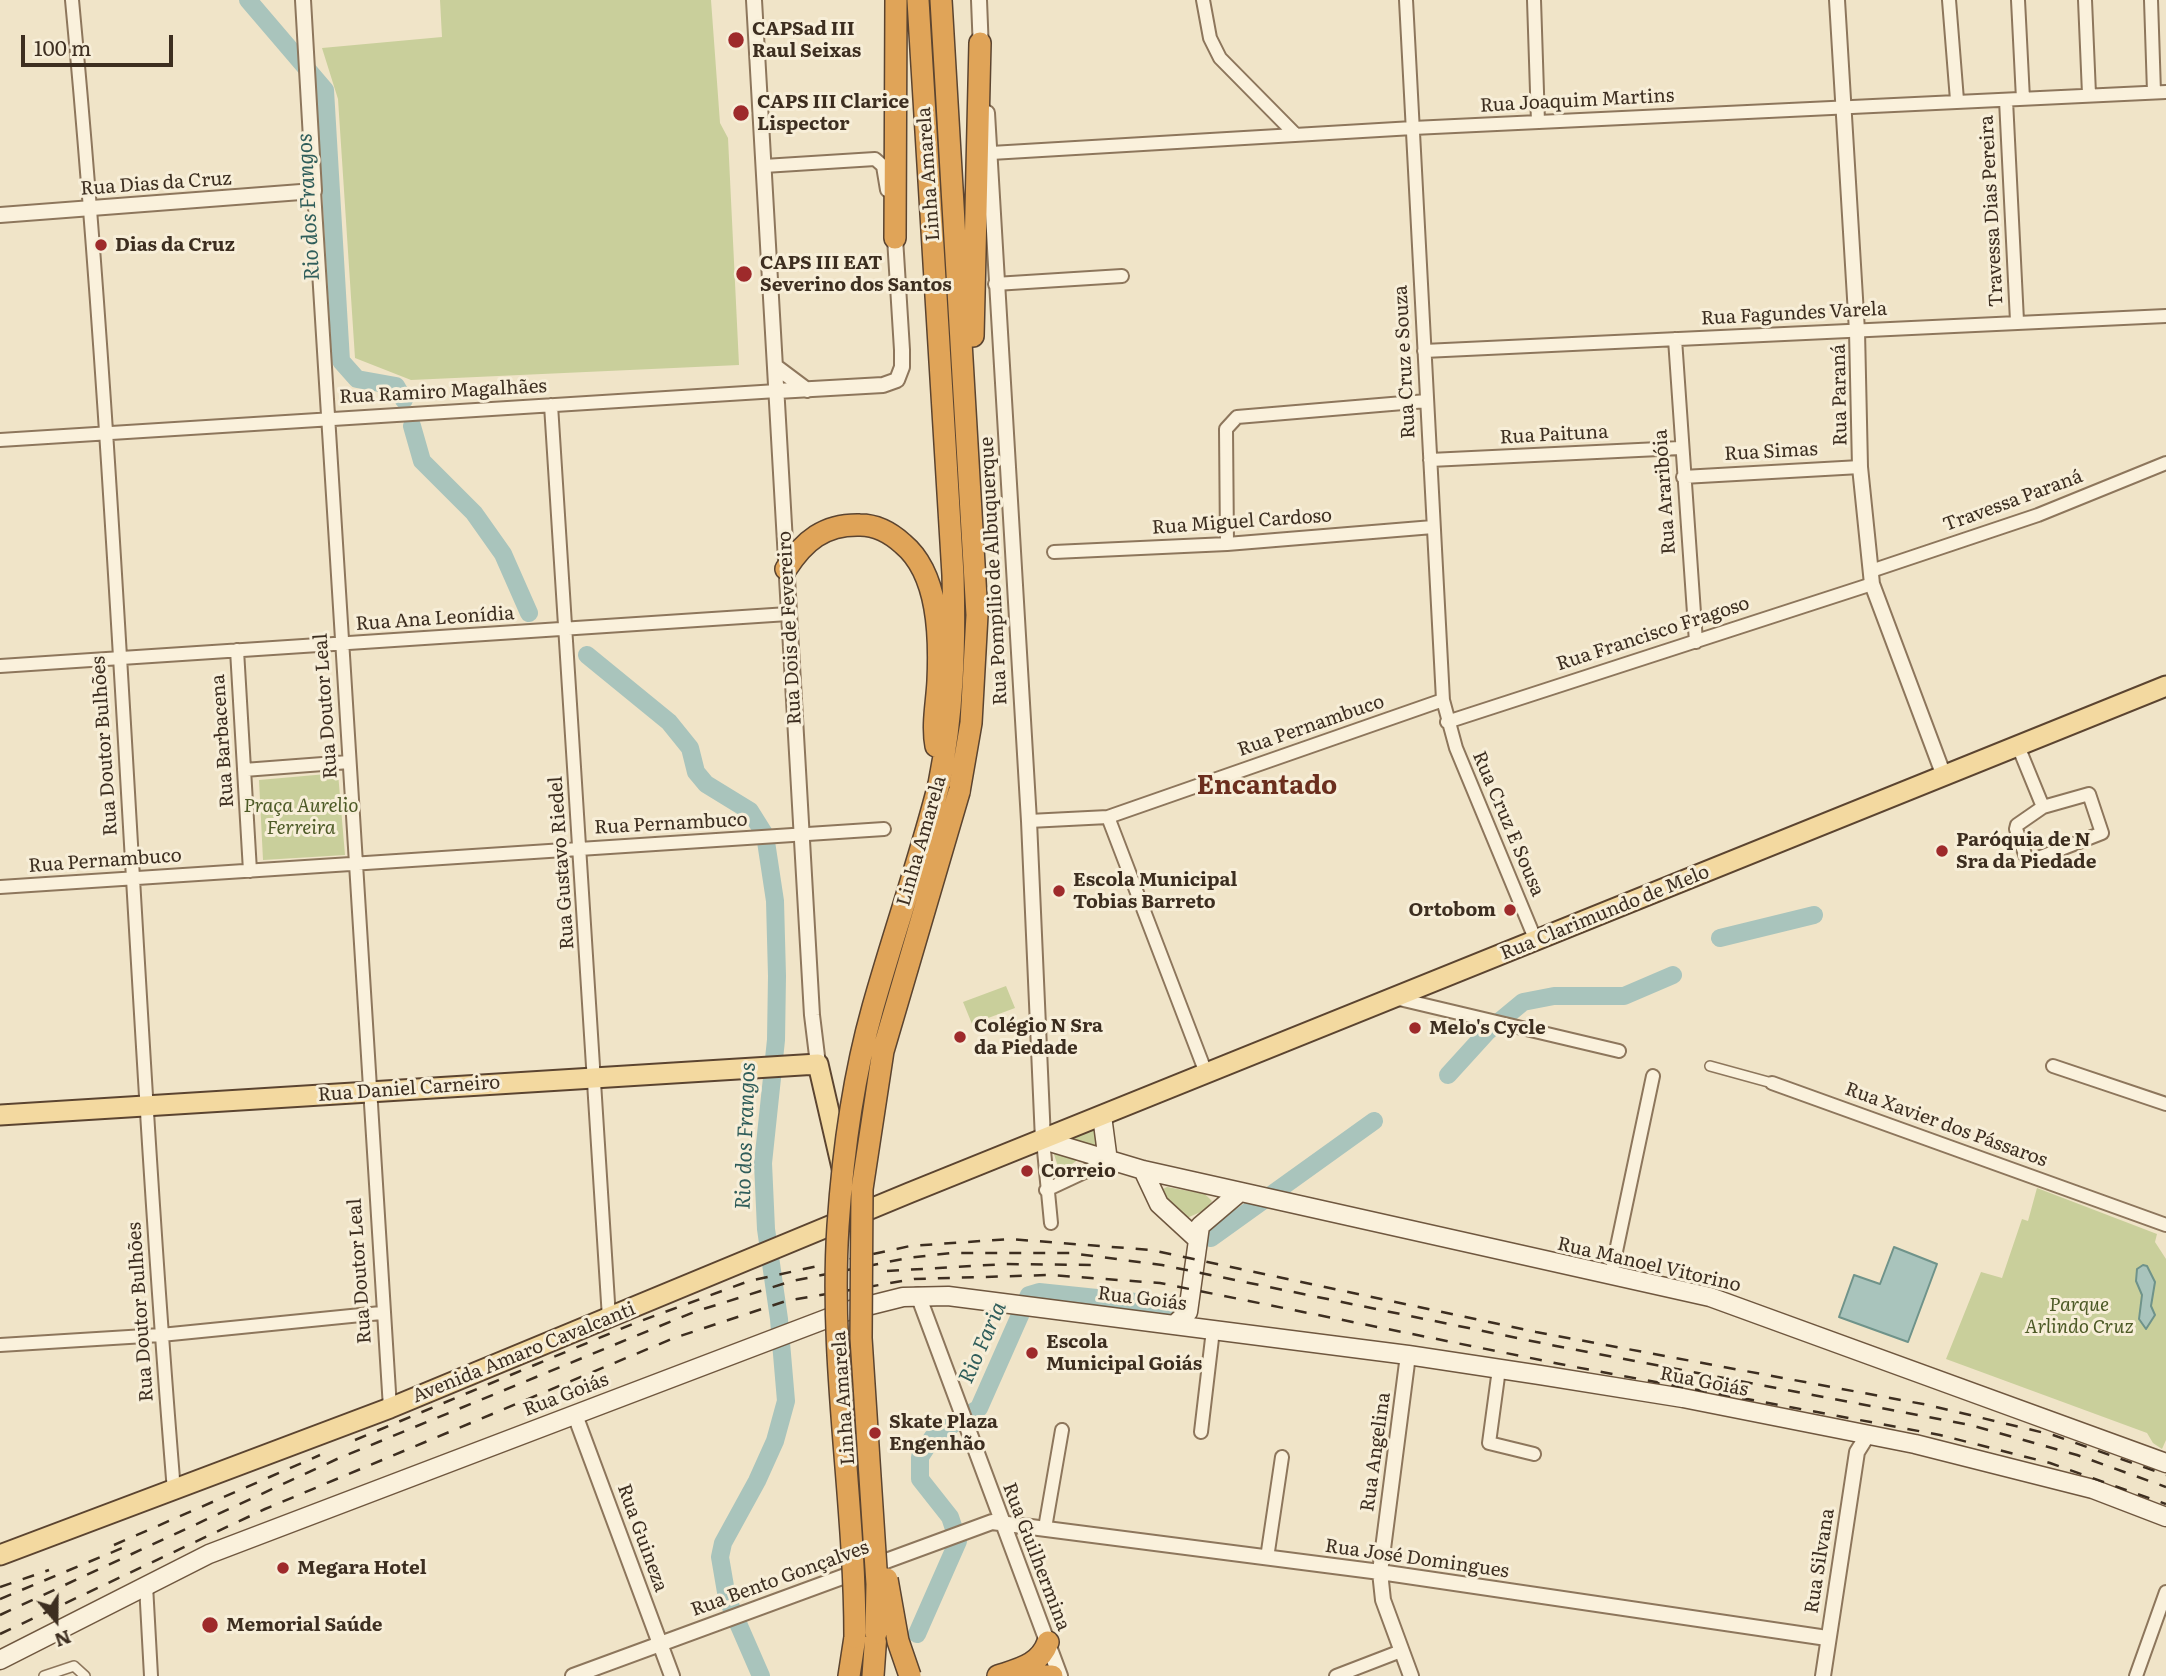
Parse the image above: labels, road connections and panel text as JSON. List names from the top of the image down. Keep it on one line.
{"streets":{"highway":["Linha Amarela"],"main road":["Rua Dois de Fevereiro","Rua Clarimundo de Melo","Rua Daniel Carneiro","Rua Manoel Vitorino","Rua Goiás","Avenida Amaro Cavalcanti"],"street":["Rua Joaquim Martins","Rua Dias da Cruz","Travessa Dias Pereira","Rua Fagundes Varela","Rua Cruz e Souza","Rua Ramiro Magalhães","Rua Paraná","Rua Paituna","Rua Simas","Rua Araribóia","Travessa Paraná","Rua Miguel Cardoso","Rua Pompílio de Albuquerque","Rua Ana Leonídia","Rua Francisco Fragoso","Rua Doutor Leal","Rua Pernambuco","Rua Barbacena","Rua Doutor Bulhões","Rua Cruz E Sousa","Rua Gustavo Riedel","Rua Xavier dos Pássaros","Rua Angelina","Rua Guineza","Rua Guilhermina","Rua José Domingues","Rua Silvana","Rua Bento Gonçalves"]},"crossings":[["Rua Joaquim Martins","Travessa Dias Pereira"],["Rua Joaquim Martins","Rua Cruz e Souza"],["Rua Joaquim Martins","Rua Paraná"],["Rua Joaquim Martins","Rua Pompílio de Albuquerque"],["Rua Dias da Cruz","Rua Doutor Leal"],["Rua Dias da Cruz","Rua Doutor Bulhões"],["Travessa Dias Pereira","Rua Fagundes Varela"],["Rua Fagundes Varela","Rua Cruz e Souza"],["Rua Fagundes Varela","Rua Paraná"],["Rua Fagundes Varela","Rua Araribóia"],["Rua Cruz e Souza","Rua Paituna"],["Rua Cruz e Souza","Rua Miguel Cardoso"],["Rua Cruz e Souza","Rua Francisco Fragoso"],["Rua Cruz e Souza","Rua Pernambuco"],["Rua Cruz e Souza","Rua Cruz E Sousa"],["Rua Ramiro Magalhães","Rua Dois de Fevereiro"],["Rua Ramiro Magalhães","Rua Doutor Leal"],["Rua Ramiro Magalhães","Rua Doutor Bulhões"],["Rua Ramiro Magalhães","Rua Gustavo Riedel"],["Rua Paraná","Rua Simas"],["Rua Paraná","Travessa Paraná"],["Rua Paraná","Rua Francisco Fragoso"],["Rua Paraná","Rua Clarimundo de Melo"],["Rua Paituna","Rua Araribóia"],["Rua Simas","Rua Araribóia"],["Rua Araribóia","Rua Francisco Fragoso"],["Travessa Paraná","Rua Francisco Fragoso"],["Rua Pompílio de Albuquerque","Rua Pernambuco"],["Rua Pompílio de Albuquerque","Rua Clarimundo de Melo"],["Rua Pompílio de Albuquerque","Rua Manoel Vitorino"],["Rua Pompílio de Albuquerque","Avenida Amaro Cavalcanti"],["Rua Ana Leonídia","Rua Dois de Fevereiro"],["Rua Ana Leonídia","Rua Doutor Leal"],["Rua Ana Leonídia","Rua Barbacena"],["Rua Ana Leonídia","Rua Doutor Bulhões"],["Rua Ana Leonídia","Rua Gustavo Riedel"],["Rua Dois de Fevereiro","Rua Pernambuco"],["Rua Dois de Fevereiro","Rua Daniel Carneiro"],["Rua Francisco Fragoso","Rua Cruz E Sousa"],["Rua Doutor Leal","Rua Pernambuco"],["Rua Doutor Leal","Rua Daniel Carneiro"],["Rua Doutor Leal","Avenida Amaro Cavalcanti"],["Rua Pernambuco","Rua Barbacena"],["Rua Pernambuco","Rua Doutor Bulhões"],["Rua Pernambuco","Rua Gustavo Riedel"],["Rua Doutor Bulhões","Rua Daniel Carneiro"],["Rua Doutor Bulhões","Avenida Amaro Cavalcanti"],["Rua Cruz E Sousa","Rua Clarimundo de Melo"],["Rua Gustavo Riedel","Rua Daniel Carneiro"],["Rua Gustavo Riedel","Avenida Amaro Cavalcanti"],["Rua Clarimundo de Melo","Rua Manoel Vitorino"],["Rua Clarimundo de Melo","Avenida Amaro Cavalcanti"],["Rua Manoel Vitorino","Avenida Amaro Cavalcanti"],["Rua Goiás","Rua Angelina"],["Rua Goiás","Rua Guineza"],["Rua Goiás","Rua Guilhermina"],["Rua Goiás","Rua Silvana"],["Rua Angelina","Rua José Domingues"],["Rua Guineza","Rua Bento Gonçalves"],["Rua Guilhermina","Rua José Domingues"],["Rua Guilhermina","Rua Bento Gonçalves"],["Rua José Domingues","Rua Silvana"],["Rua José Domingues","Rua Bento Gonçalves"]],"districts":["Encantado"],"water":["Rio dos Frangos","Rio Faria"],"parks":["Praça Aurelio Ferreira","Parque Arlindo Cruz"],"places":["CAPSad III Raul Seixas","CAPS III Clarice Lispector","Dias da Cruz","CAPS III EAT Severino dos Santos","Paróquia de N Sra da Piedade","Escola Municipal Tobias Barreto","Ortobom","Melo's Cycle","Colégio N Sra da Piedade","Correio","Escola Municipal Goiás","Skate Plaza Engenhão","Megara Hotel","Memorial Saúde"],"scale_bar":"100 m","north":"bottom"}
